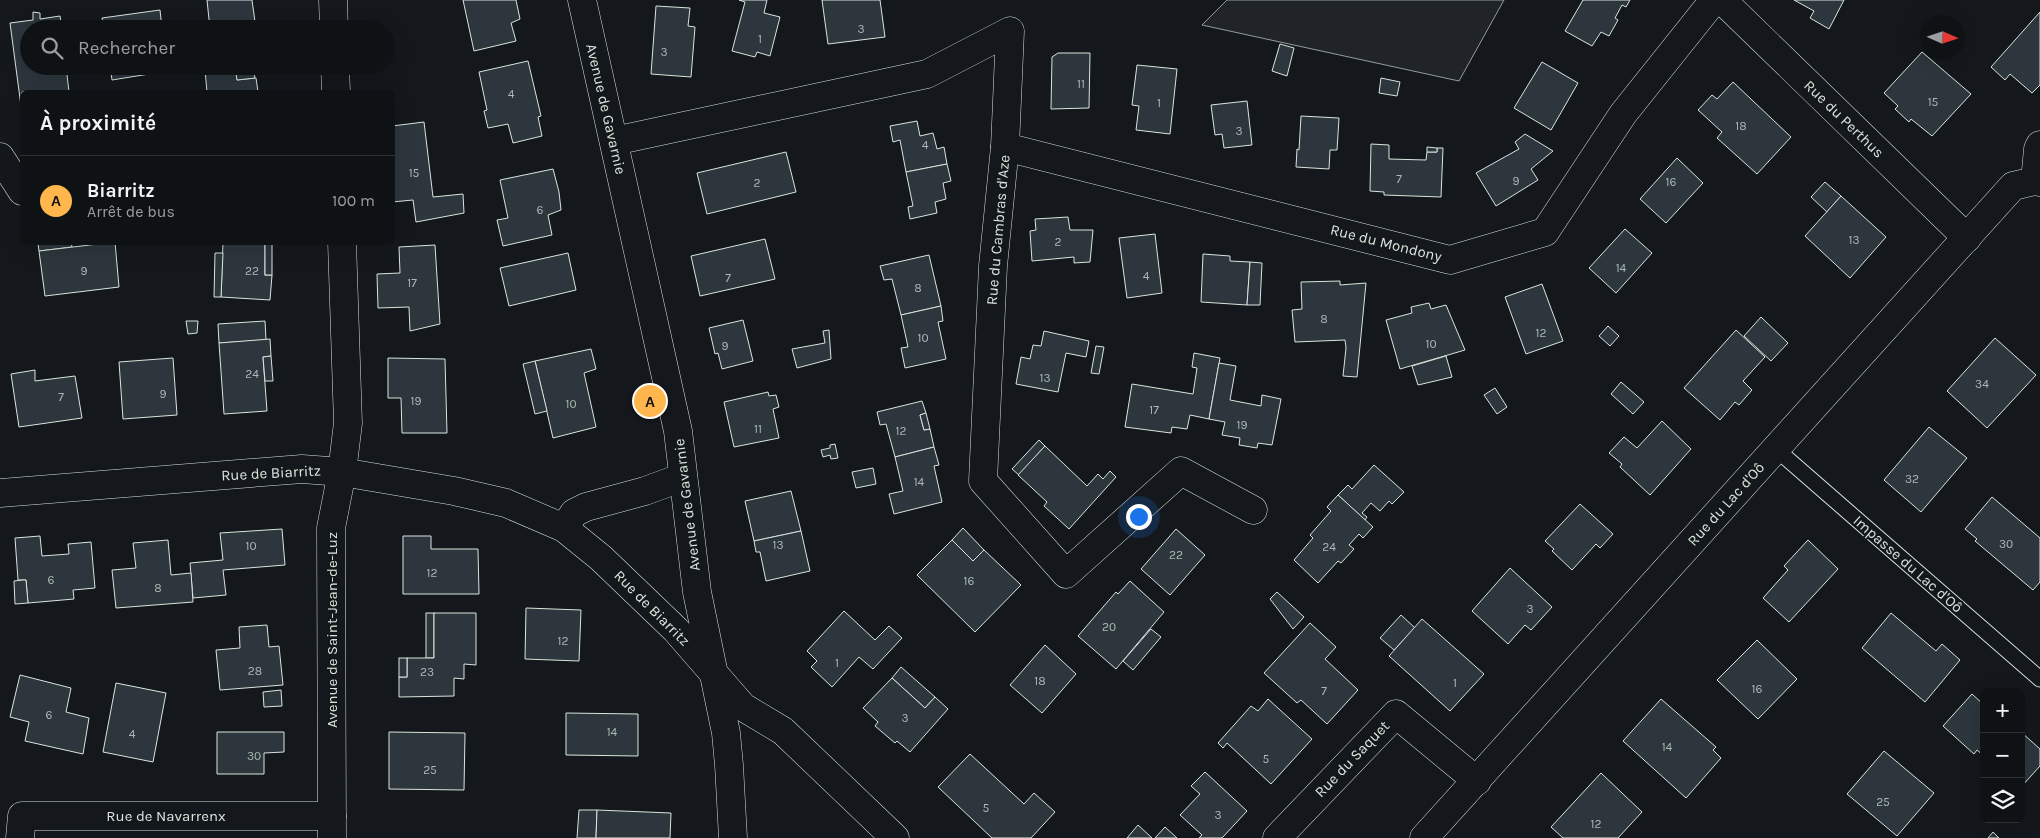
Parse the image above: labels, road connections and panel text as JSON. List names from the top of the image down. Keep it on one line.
{"streets":{"street":["Avenue de Gavarnie","Rue du Perthus","Rue du Cambras d'Aze","Rue du Mondony","Rue de Biarritz","Rue du Lac d'Oô","Avenue de Saint-Jean-de-Luz","Rue du Saquet","Rue de Navarrenx"],"lane":["Impasse du Lac d'Oô"]},"crossings":[["Avenue de Gavarnie","Rue du Cambras d'Aze"],["Avenue de Gavarnie","Rue de Biarritz"],["Rue du Perthus","Rue du Lac d'Oô"],["Rue du Cambras d'Aze","Rue du Mondony"],["Rue de Biarritz","Avenue de Saint-Jean-de-Luz"],["Rue du Lac d'Oô","Impasse du Lac d'Oô"],["Rue du Lac d'Oô","Rue du Saquet"],["Avenue de Saint-Jean-de-Luz","Rue de Navarrenx"]],"house_numbers":["3","1","3","11","4","15","1","18","3","4","15","7","9","16","2","6","13","2","14","9","22","4","7","17","8","8","12","10","10","9","24","13","34","9","7","19","10","17","19","11","12","32","14","30","13","10","24","22","12","6","16","8","3","20","12","1","28","23","18","1","16","7","6","3","14","4","14","30","5","25","25","5","3","12"],"north":"right","page":{"search":"Rechercher","heading":"À proximité","list":[{"mark":"A","name":"Biarritz","note":"Arrêt de bus","value":"100 m"}],"pins":"A","map_buttons":["+","−"]}}
